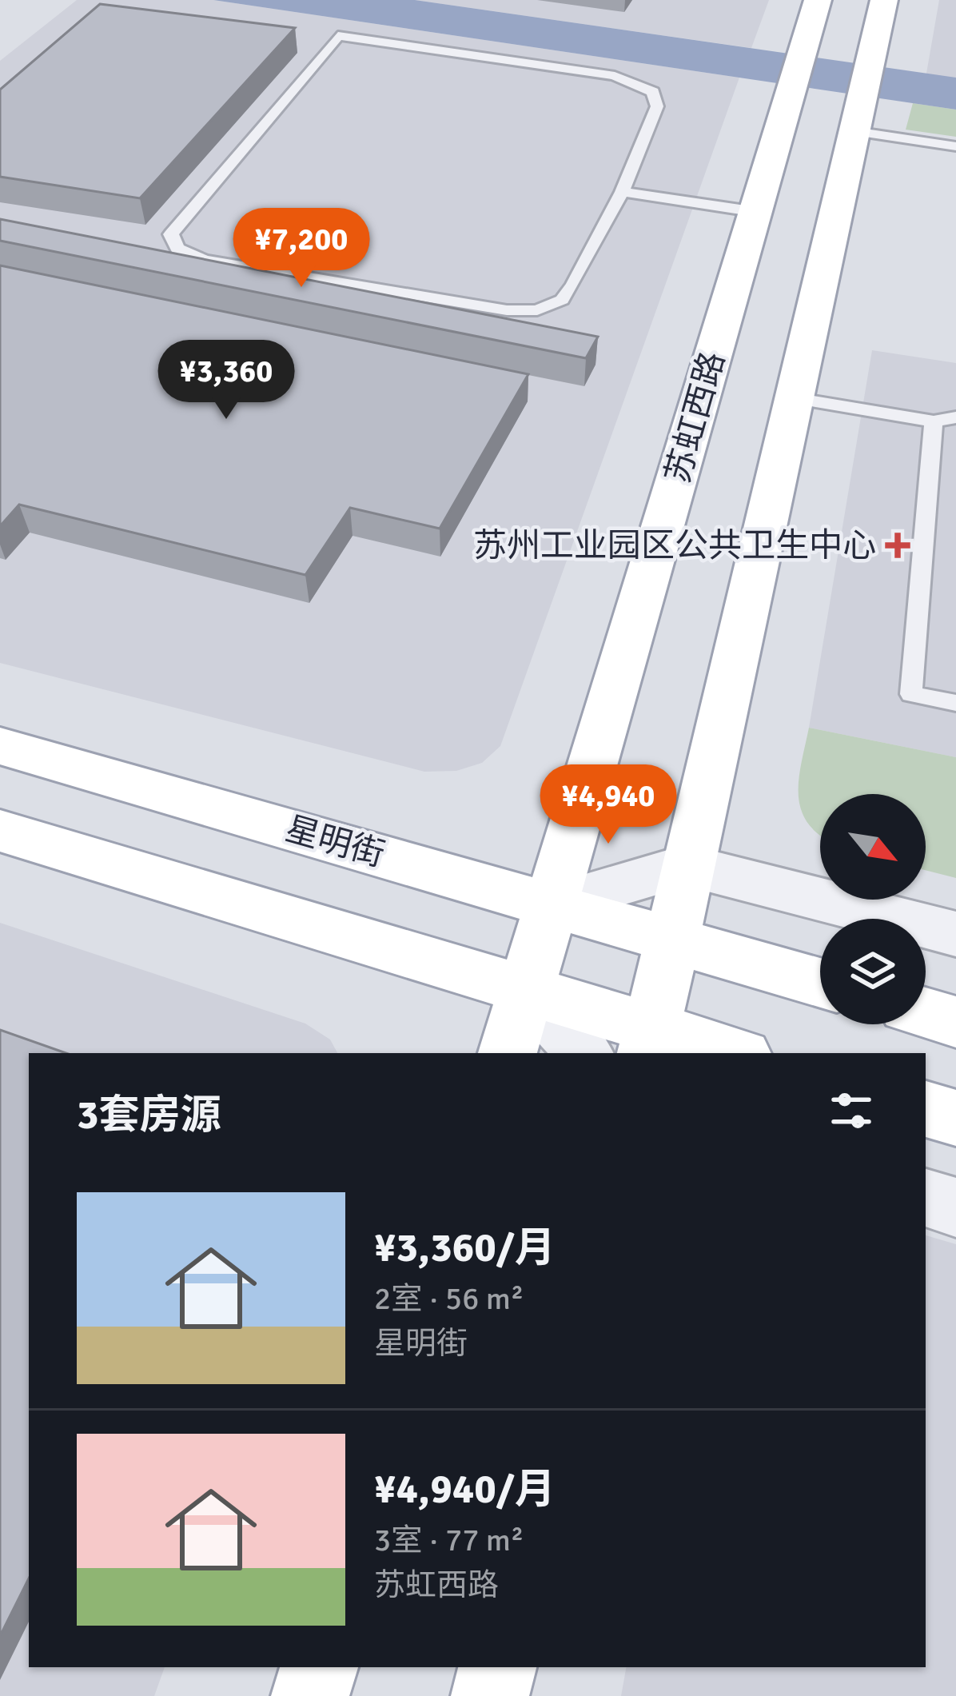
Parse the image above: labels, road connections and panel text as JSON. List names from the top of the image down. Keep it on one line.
{"streets":{"main road":["苏虹西路","星明街"]},"crossings":[["苏虹西路","星明街"]],"places":{"health":["苏州工业园区公共卫生中心"]},"north":"bottom right","page":{"price":["¥7,200","¥3,360","¥4,940"],"heading":"3套房源","list":[{"name":"¥3,360/月","note":"2室 · 56 m² · 星明街"},{"name":"¥4,940/月","note":"3室 · 77 m² · 苏虹西路"}]}}
